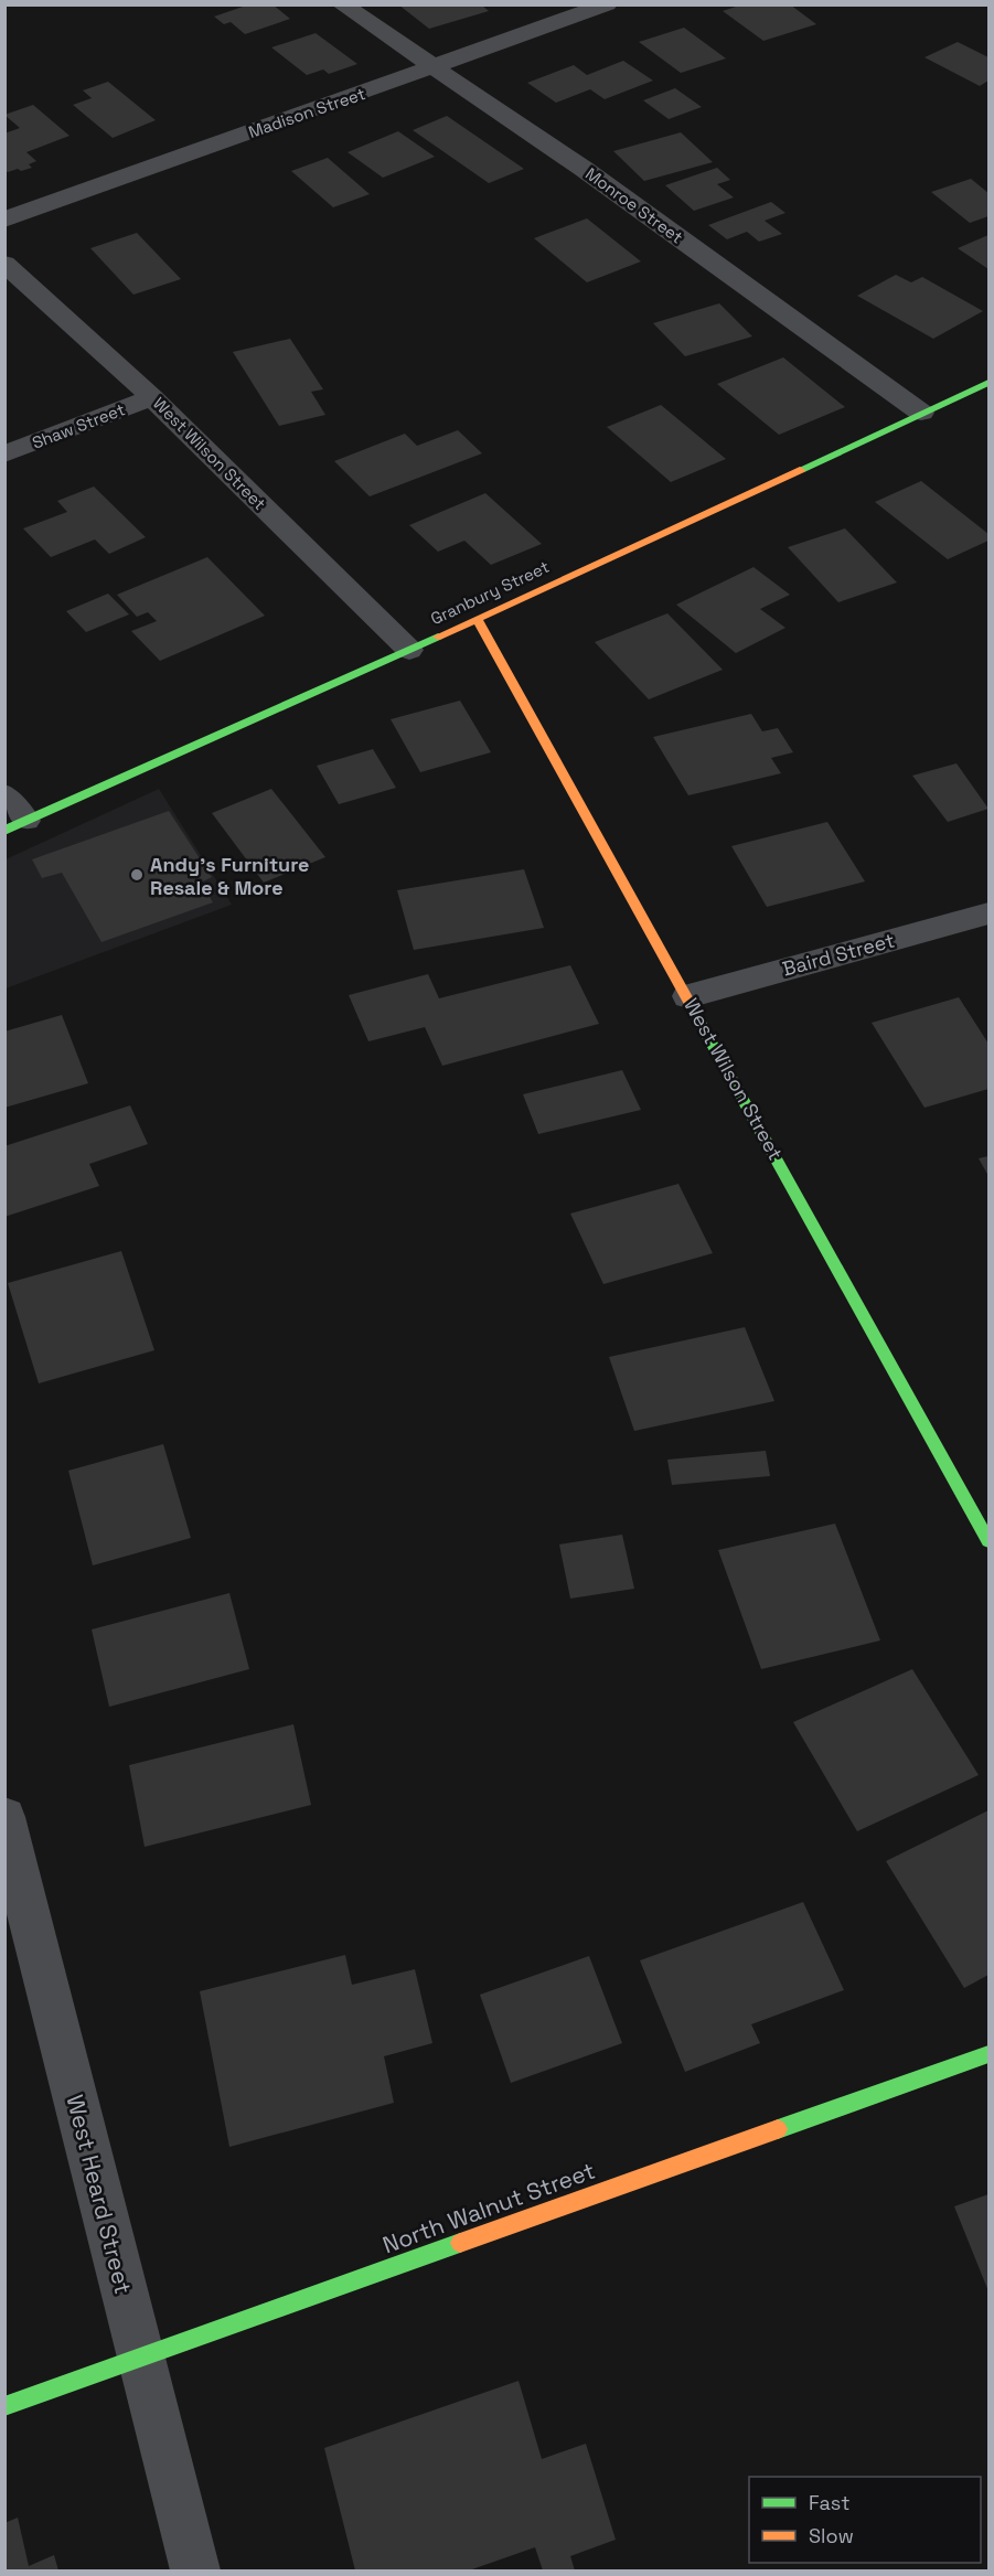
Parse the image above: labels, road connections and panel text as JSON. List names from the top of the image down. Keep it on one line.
{"streets":{"street":["Madison Street","Monroe Street","Shaw Street","West Wilson Street","Granbury Street","Baird Street","West Heard Street","North Walnut Street"]},"crossings":[["Madison Street","Monroe Street"],["Monroe Street","Granbury Street"],["Shaw Street","West Wilson Street"],["West Wilson Street","Granbury Street"],["West Wilson Street","Baird Street"],["West Heard Street","North Walnut Street"]],"places":["Andy's Furniture Resale & More"],"legend":["Fast","Slow"]}
